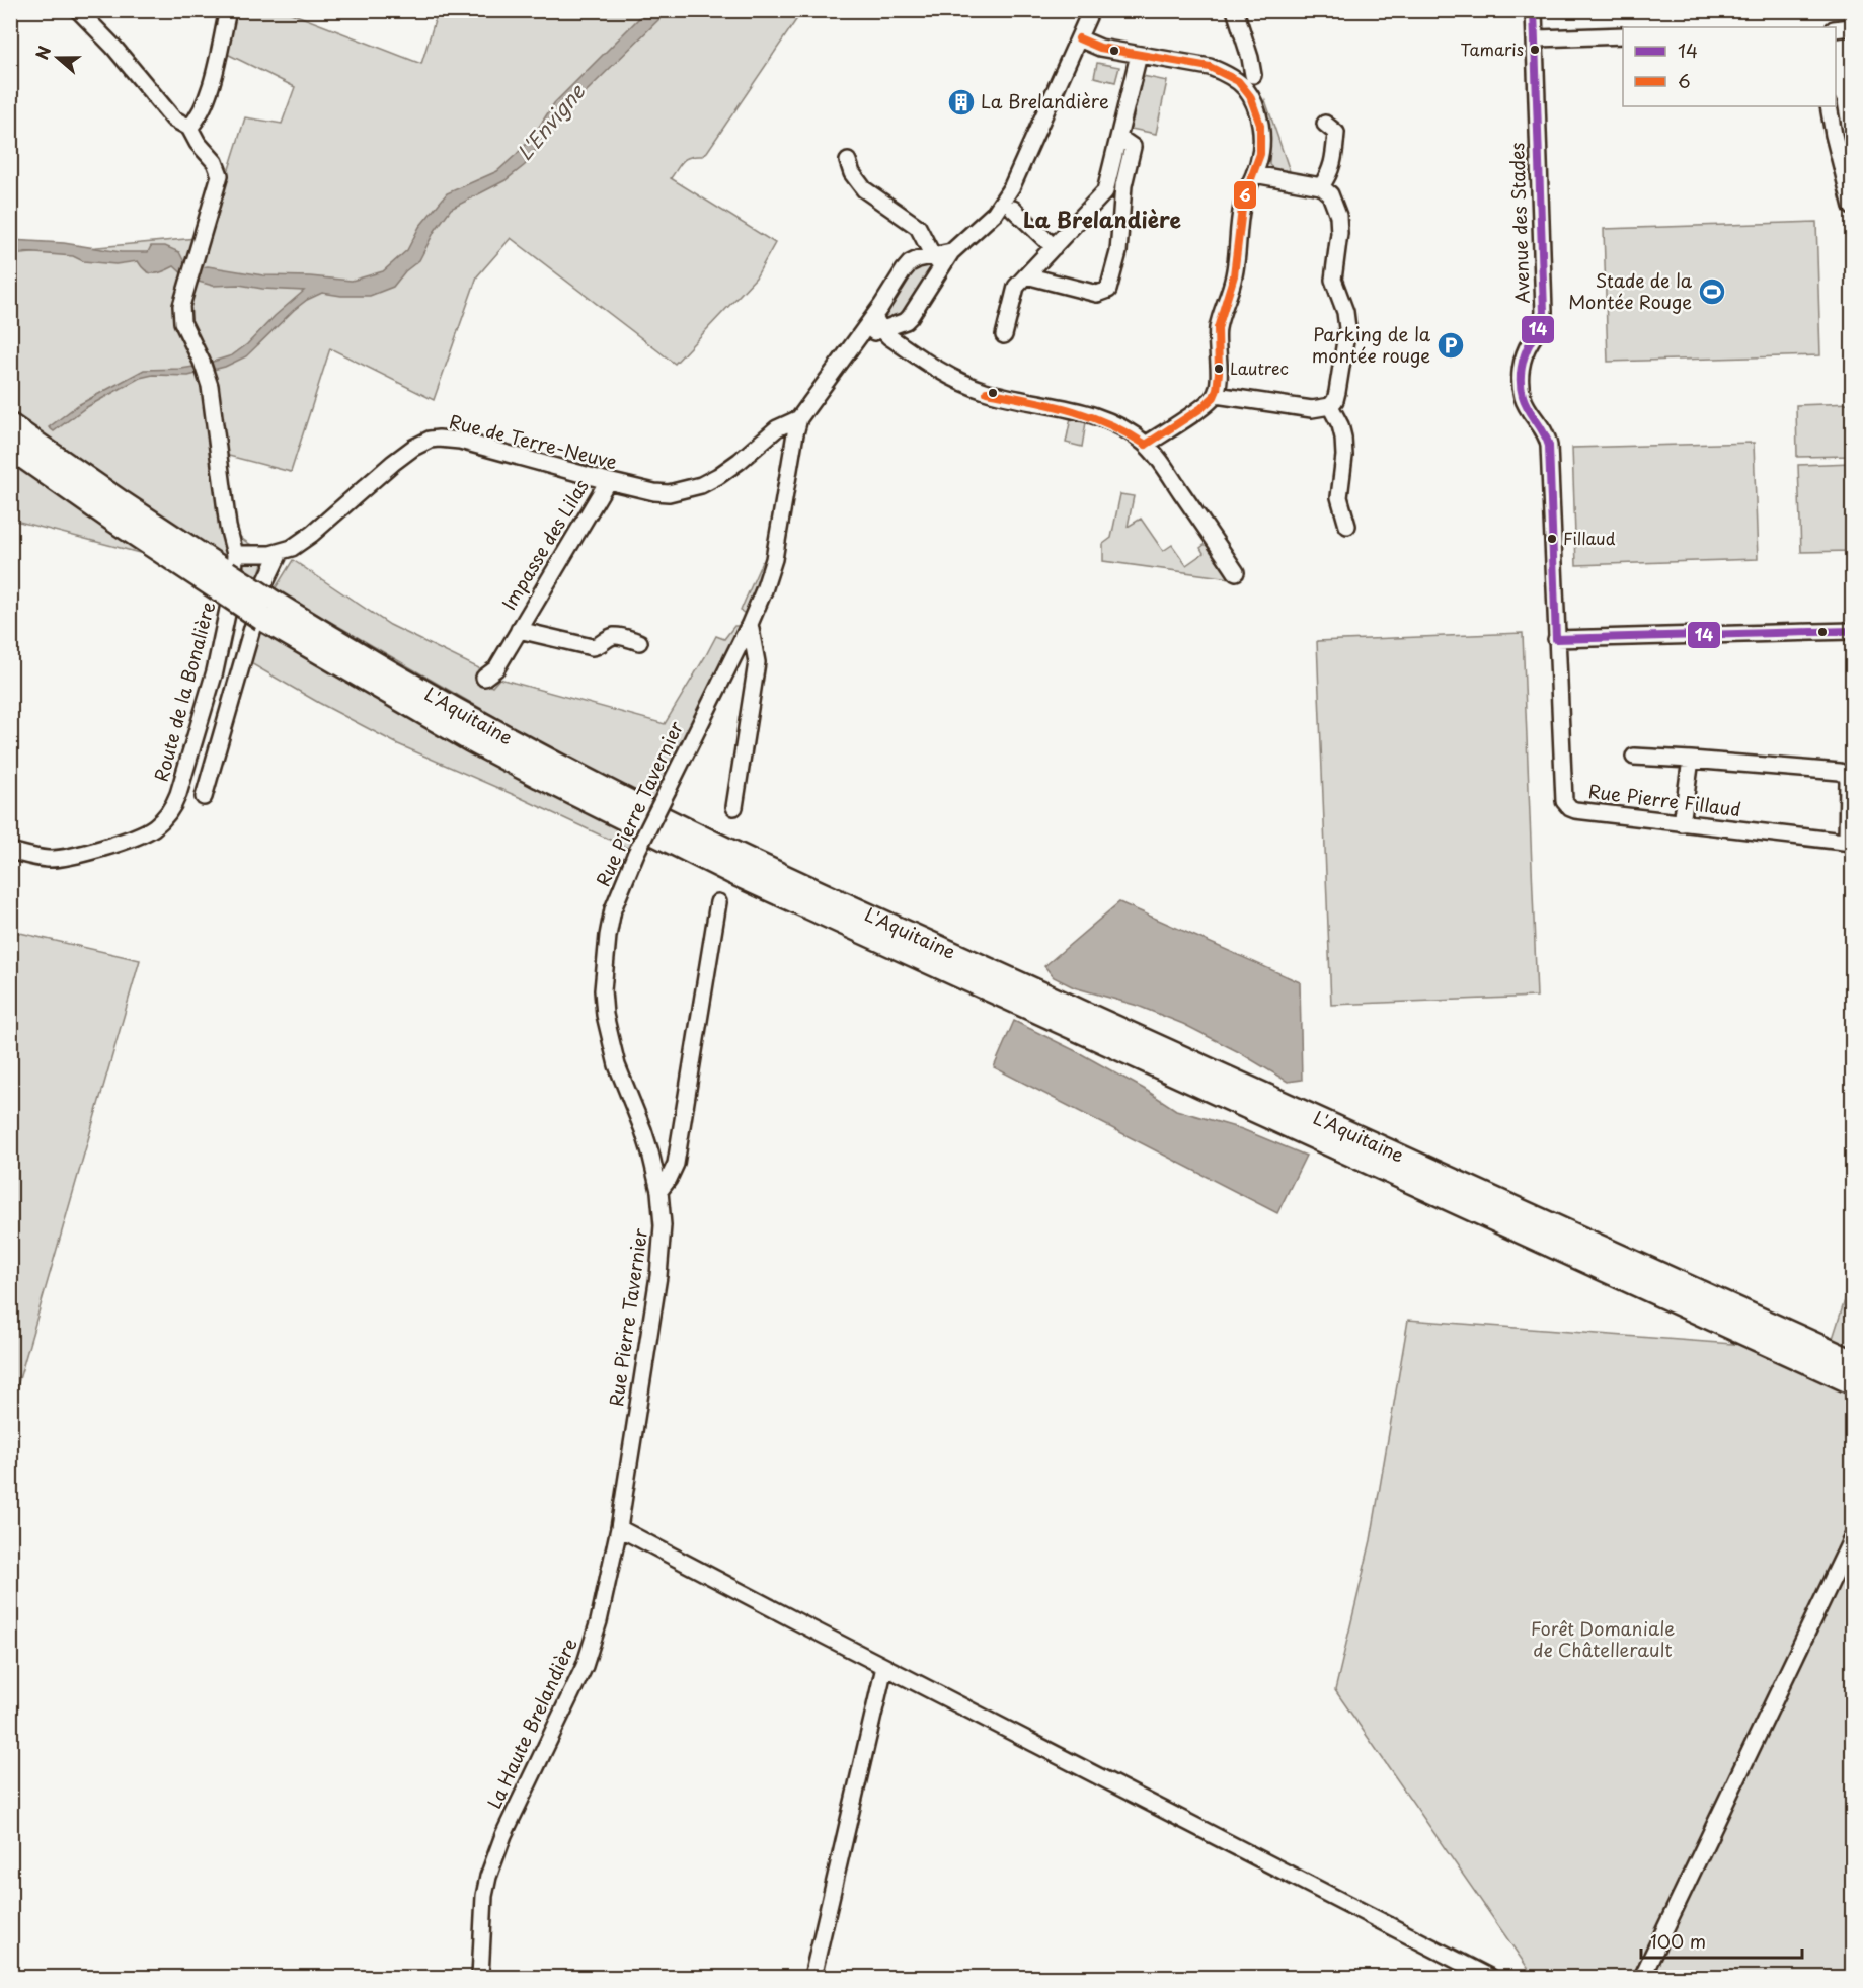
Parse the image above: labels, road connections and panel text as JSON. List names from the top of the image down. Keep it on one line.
{"streets":{"highway":["L'Aquitaine"],"street":["Avenue des Stades","Rue de Terre-Neuve","Impasse des Lilas","Route de la Bonalière","Rue Pierre Fillaud","Rue Pierre Tavernier","La Haute Brelandière"]},"crossings":[["Avenue des Stades","Rue Pierre Fillaud"],["Rue de Terre-Neuve","Impasse des Lilas"],["Rue de Terre-Neuve","Route de la Bonalière"],["Rue de Terre-Neuve","L'Aquitaine"],["Rue de Terre-Neuve","Rue Pierre Tavernier"],["Route de la Bonalière","L'Aquitaine"],["Rue Pierre Tavernier","La Haute Brelandière"]],"districts":["La Brelandière"],"water":["L'Envigne"],"parks":["Forêt Domaniale de Châtellerault"],"places":{"other":["Tamaris","Lautrec","Fillaud"],"building":["La Brelandière"],"sports":["Stade de la Montée Rouge"],"parking":["Parking de la montée rouge"]},"lines":["transit line 14","transit line 6"],"legend":["14","6"],"scale_bar":"100 m","north":"left"}
